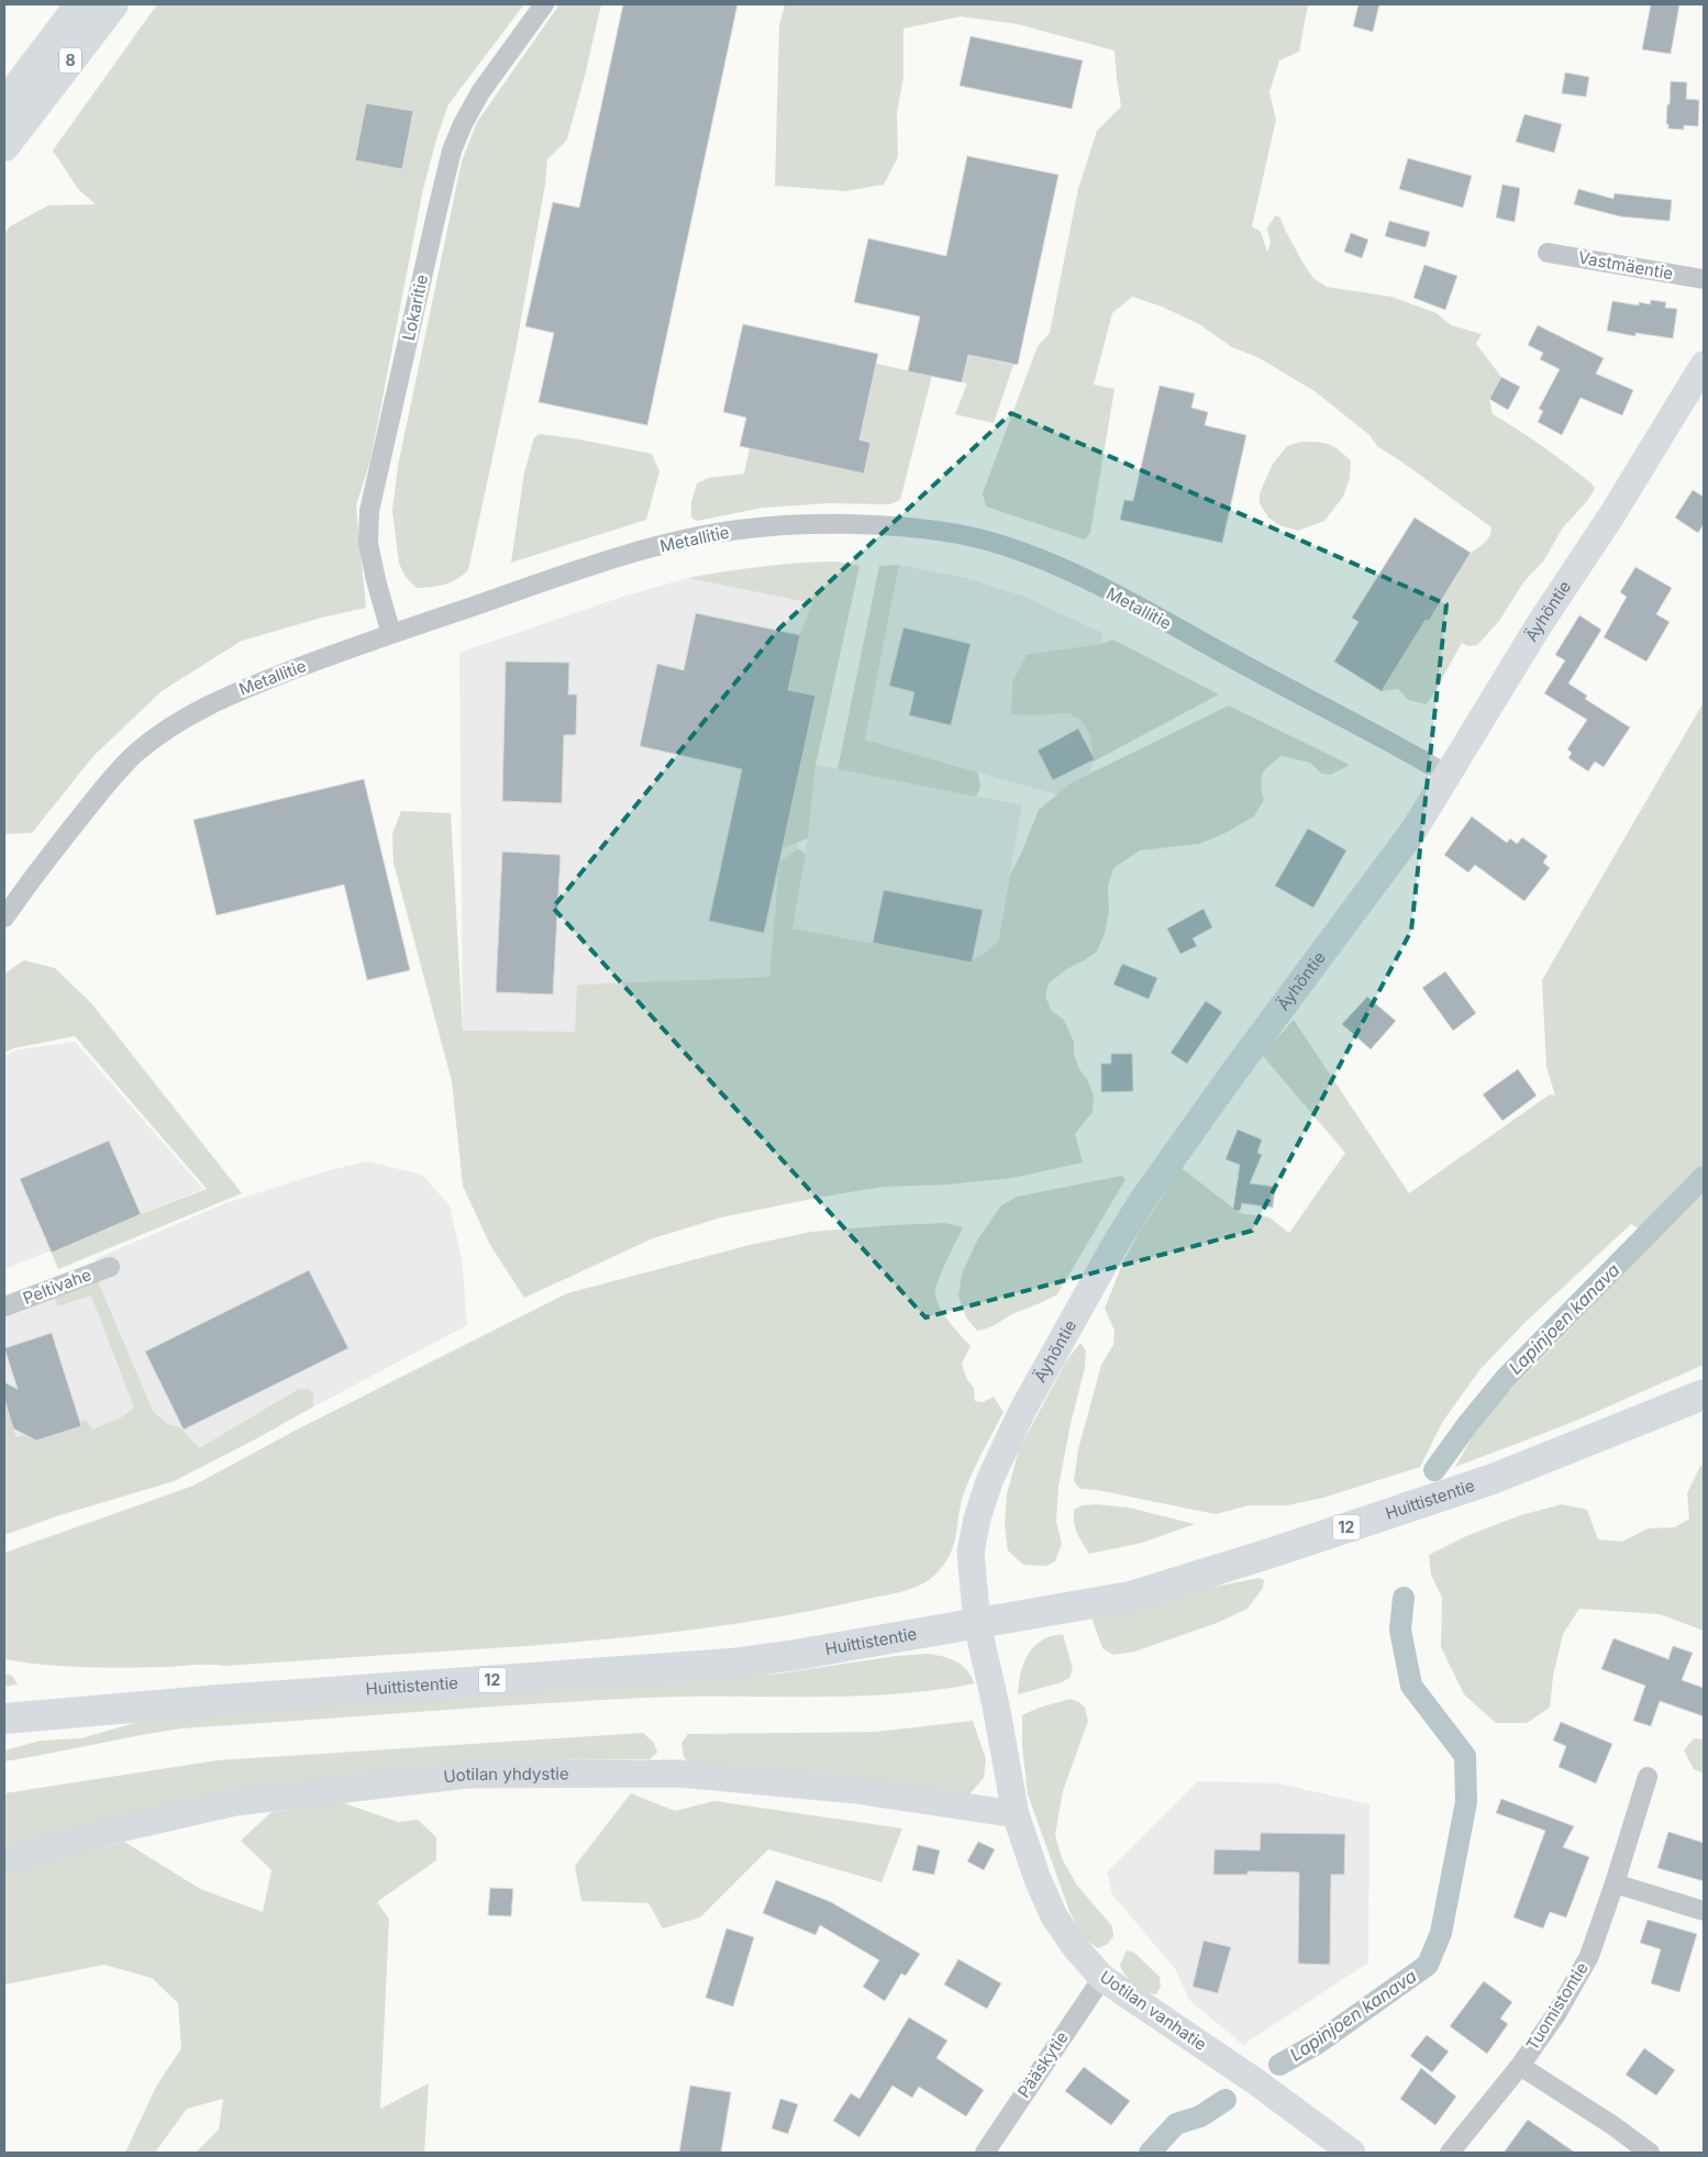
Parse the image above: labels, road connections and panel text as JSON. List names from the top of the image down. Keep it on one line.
{"streets":{"highway":["8","Huittistentie","12"],"main road":["Äyhöntie","Uotilan yhdystie","Uotilan vanhatie"],"street":["Vastmäentie","Lokaritie","Metallitie","Peltivahe","Tuomistontie","Pääskytie"]},"crossings":[["Lokaritie","Metallitie"],["Metallitie","Äyhöntie"],["Äyhöntie","Huittistentie"],["Äyhöntie","Uotilan vanhatie"],["Huittistentie","Uotilan vanhatie"],["Uotilan yhdystie","Uotilan vanhatie"],["Uotilan vanhatie","Pääskytie"]],"water":["Lapinjoen kanava"]}
